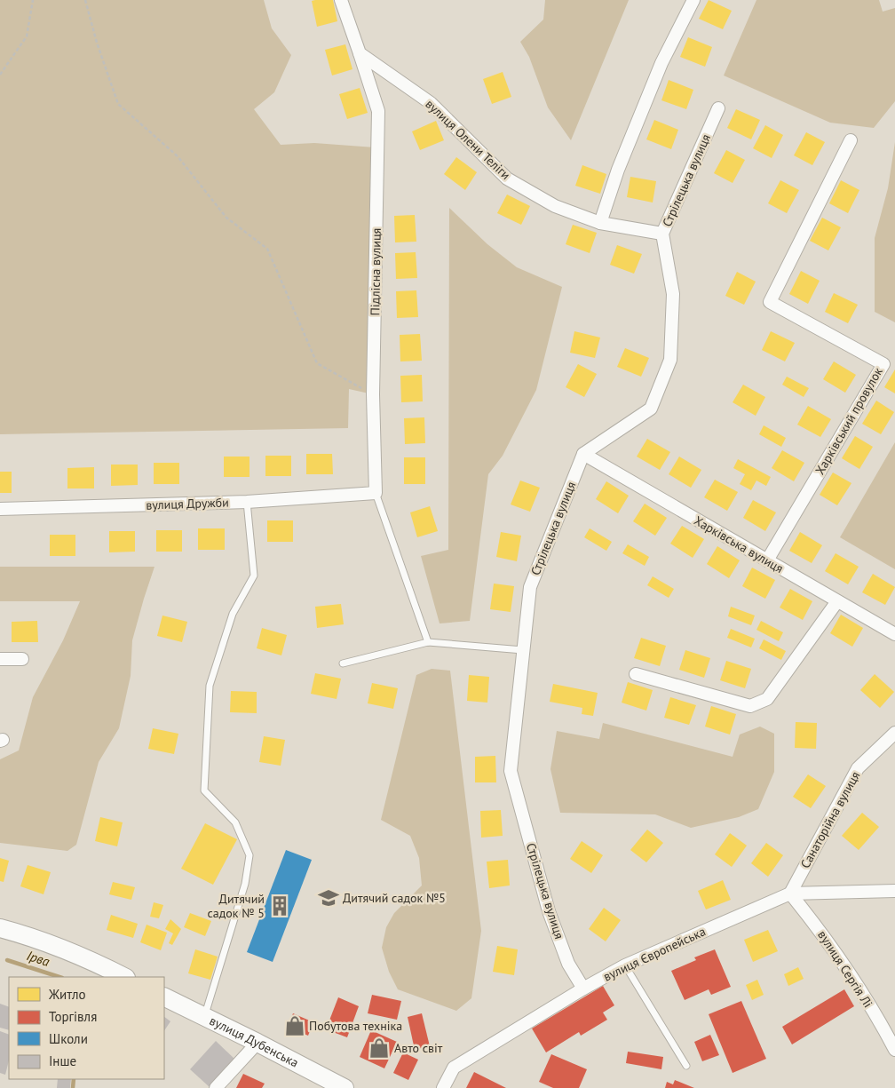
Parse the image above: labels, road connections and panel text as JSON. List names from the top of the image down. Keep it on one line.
{"streets":{"main road":["вулиця Дубенська"],"street":["вулиця Олени Теліги","Стрілецька вулиця","Підлісна вулиця","Харківський провулок","вулиця Дружби","Харківська вулиця","Санаторійна вулиця","вулиця Європейська","вулиця Сергія Лі"]},"crossings":[["вулиця Олени Теліги","Стрілецька вулиця"],["вулиця Олени Теліги","Підлісна вулиця"],["Стрілецька вулиця","Харківська вулиця"],["Стрілецька вулиця","вулиця Європейська"],["Підлісна вулиця","вулиця Дружби"],["Харківський провулок","Харківська вулиця"],["Санаторійна вулиця","вулиця Європейська"],["Санаторійна вулиця","вулиця Сергія Лі"],["вулиця Європейська","вулиця Сергія Лі"]],"water":["Ірва"],"places":{"school or university":["Дитячий садок №5"],"building":["Дитячий садок № 5"],"shop":["Побутова техніка","Авто світ"]},"legend":["Житло","Торгівля","Школи","Інше"]}
